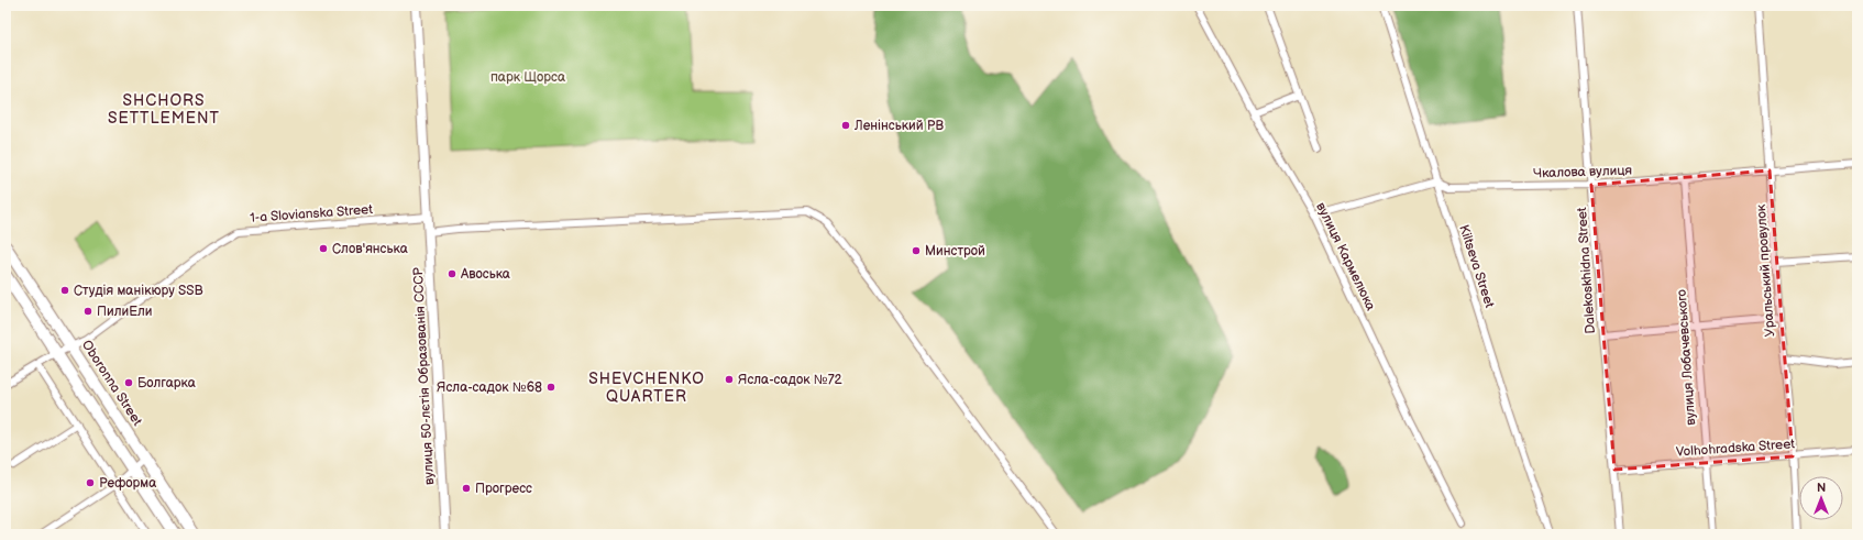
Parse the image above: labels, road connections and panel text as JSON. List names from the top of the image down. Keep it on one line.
{"streets":{"main road":["Oboronna Street"],"street":["Чкалова вулиця","1-a Slovianska Street","вулиця Кармелюка","Kiltseva Street","Dalekoskhidna Street","Уральський провулок","вулиця Лобачевського","вулиця 50-лєтія Образованія СССР","Volhohradska Street"]},"crossings":[["Чкалова вулиця","Kiltseva Street"],["Чкалова вулиця","Dalekoskhidna Street"],["Чкалова вулиця","Уральський провулок"],["Чкалова вулиця","вулиця Лобачевського"],["1-a Slovianska Street","вулиця 50-лєтія Образованія СССР"],["1-a Slovianska Street","Oboronna Street"],["Dalekoskhidna Street","Volhohradska Street"],["Уральський провулок","Volhohradska Street"],["вулиця Лобачевського","Volhohradska Street"]],"districts":["SHCHORS SETTLEMENT","SHEVCHENKO QUARTER"],"parks":["парк Щорса"],"places":["Ленінський РВ","Слов'янська","Минстрой","Авоська","Студія манікюру SSB","ПилиЕли","Ясла-садок №72","Болгарка","Ясла-садок №68","Реформа","Прогресс"],"north":"top"}
